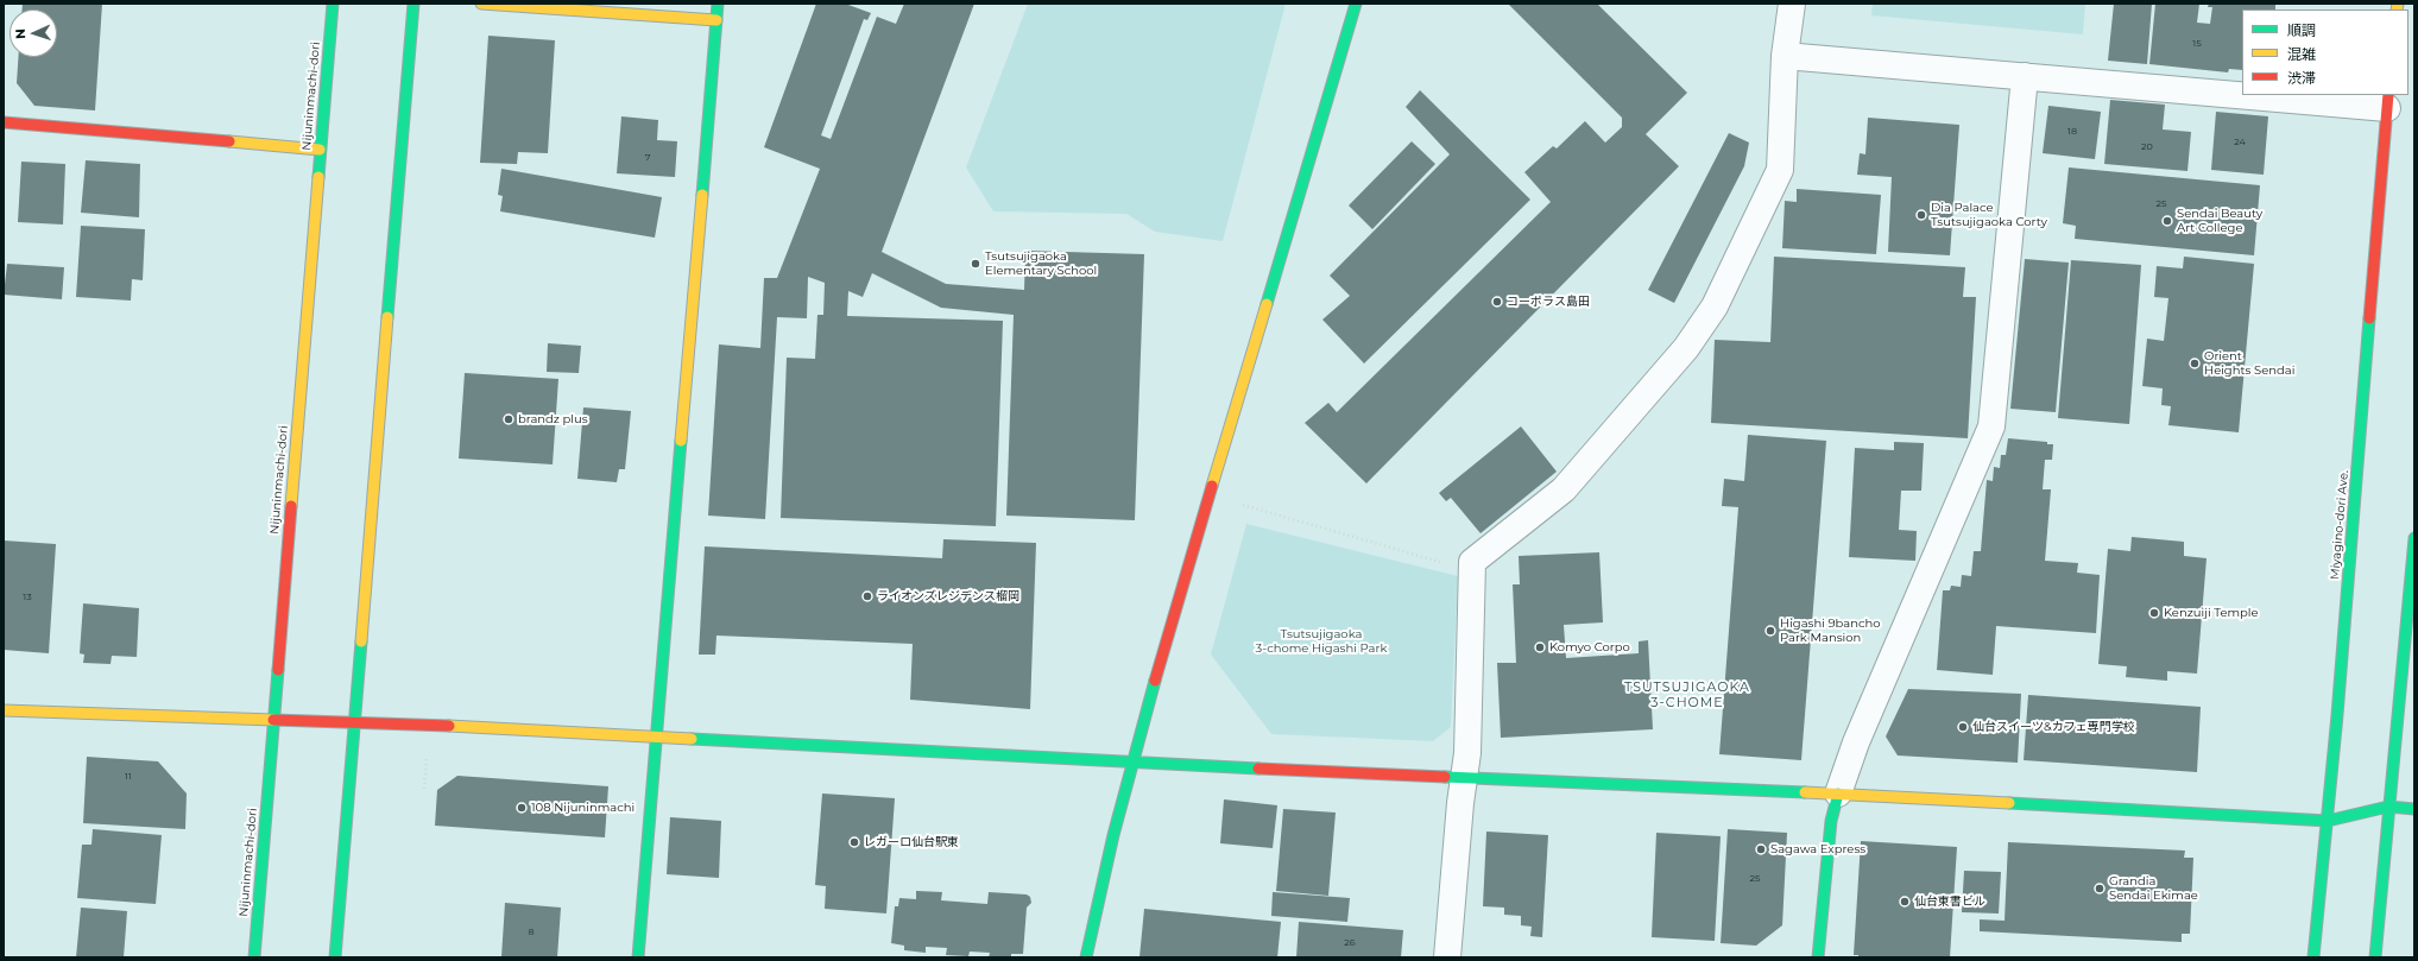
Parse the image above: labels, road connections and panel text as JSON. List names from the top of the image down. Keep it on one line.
{"streets":{"street":["Nijuninmachi-dori","Miyagino-dori Ave."]},"districts":["TSUTSUJIGAOKA 3-CHOME"],"parks":["Tsutsujigaoka 3-chome Higashi Park"],"places":["Dia Palace Tsutsujigaoka Corty","Sendai Beauty Art College","Tsutsujigaoka Elementary School","コーポラス島田","Orient Heights Sendai","brandz plus","ライオンズレジデンス榴岡","Kenzuiji Temple","Higashi 9bancho Park Mansion","Komyo Corpo","仙台スイーツ&カフェ専門学校","108 Nijuninmachi","レガーロ仙台駅東","Sagawa Express","Grandia Sendai Ekimae","仙台東書ビル"],"house_numbers":["15","18","24","20","7","25","13","11","25","8","26"],"legend":["順調","混雑","渋滞"],"north":"left"}
